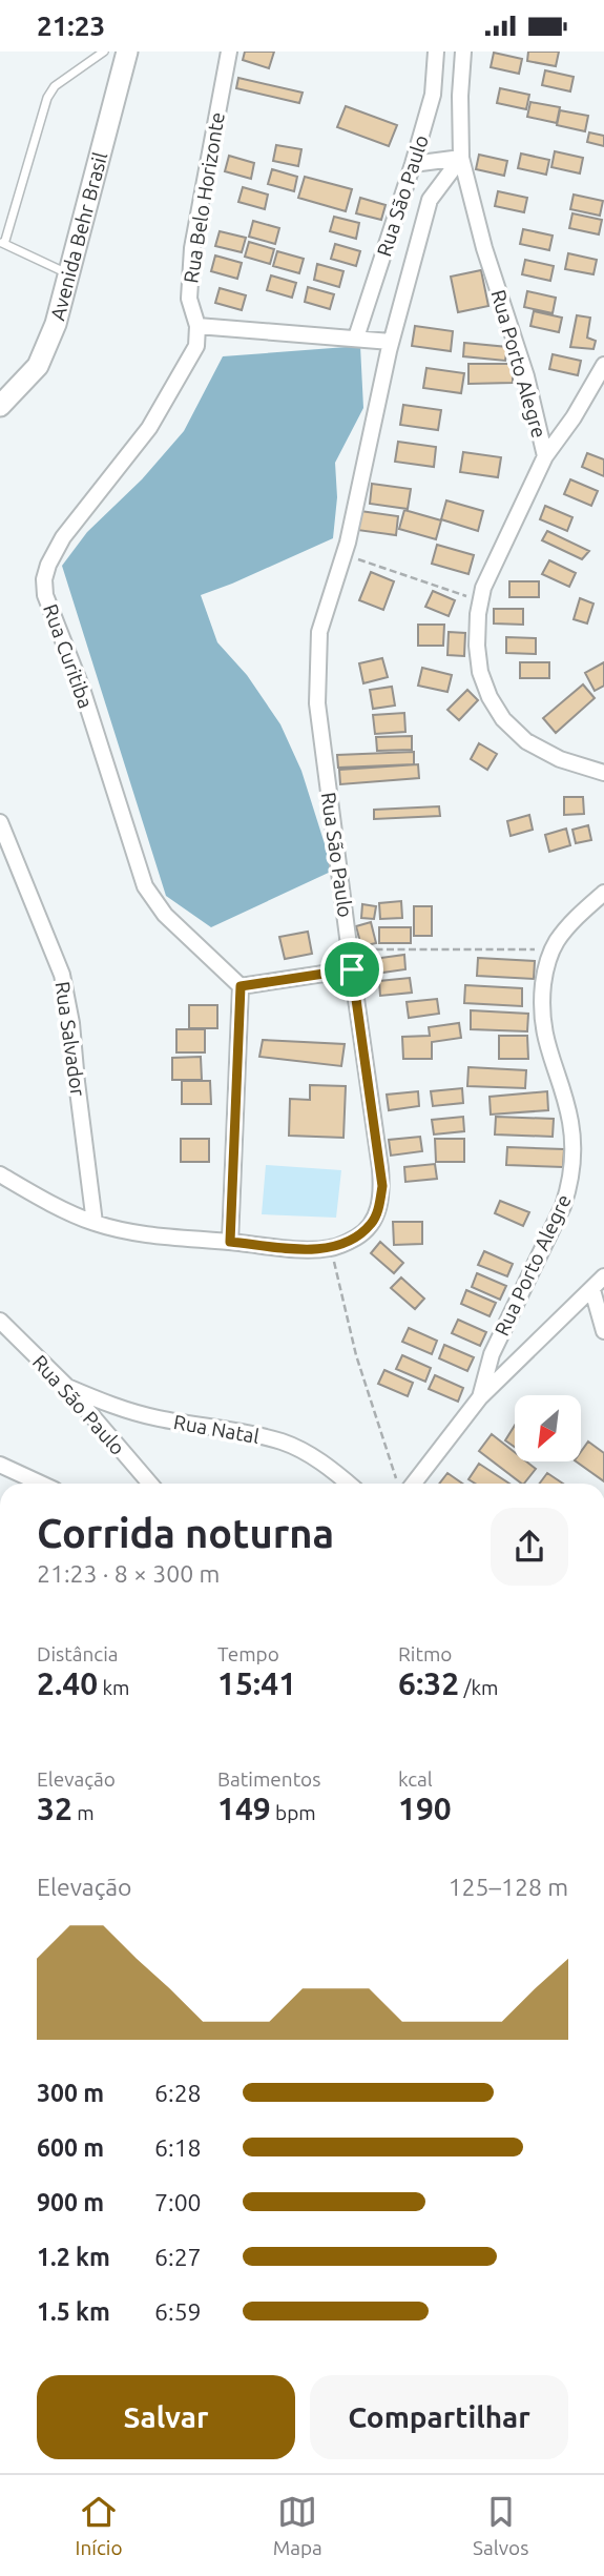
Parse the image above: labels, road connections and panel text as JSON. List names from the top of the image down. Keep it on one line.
{"streets":{"street":["Rua São Paulo","Rua Belo Horizonte","Avenida Behr Brasil","Rua Porto Alegre","Rua Curitiba","Rua Salvador","Rua Natal"]},"crossings":[["Rua São Paulo","Rua Porto Alegre"],["Rua São Paulo","Rua Salvador"],["Rua São Paulo","Rua Natal"],["Rua Belo Horizonte","Rua Curitiba"]],"north":"bottom left","page":{"status":"21:23","heading":["Corrida noturna","21:23 · 8 × 300 m"],"stats":[["Distância","2.40 km"],["Tempo","15:41"],["Ritmo","6:32 /km"],["Elevação","32 m"],["Batimentos","149 bpm"],["kcal","190"]],"chart":["Elevação","125–128 m"],"list":[{"name":"300 m","note":"6:28"},{"name":"600 m","note":"6:18"},{"name":"900 m","note":"7:00"},{"name":"1.2 km","note":"6:27"},{"name":"1.5 km","note":"6:59"}],"buttons":["Salvar","Compartilhar"],"tabs":["Início","Mapa","Salvos"]}}
